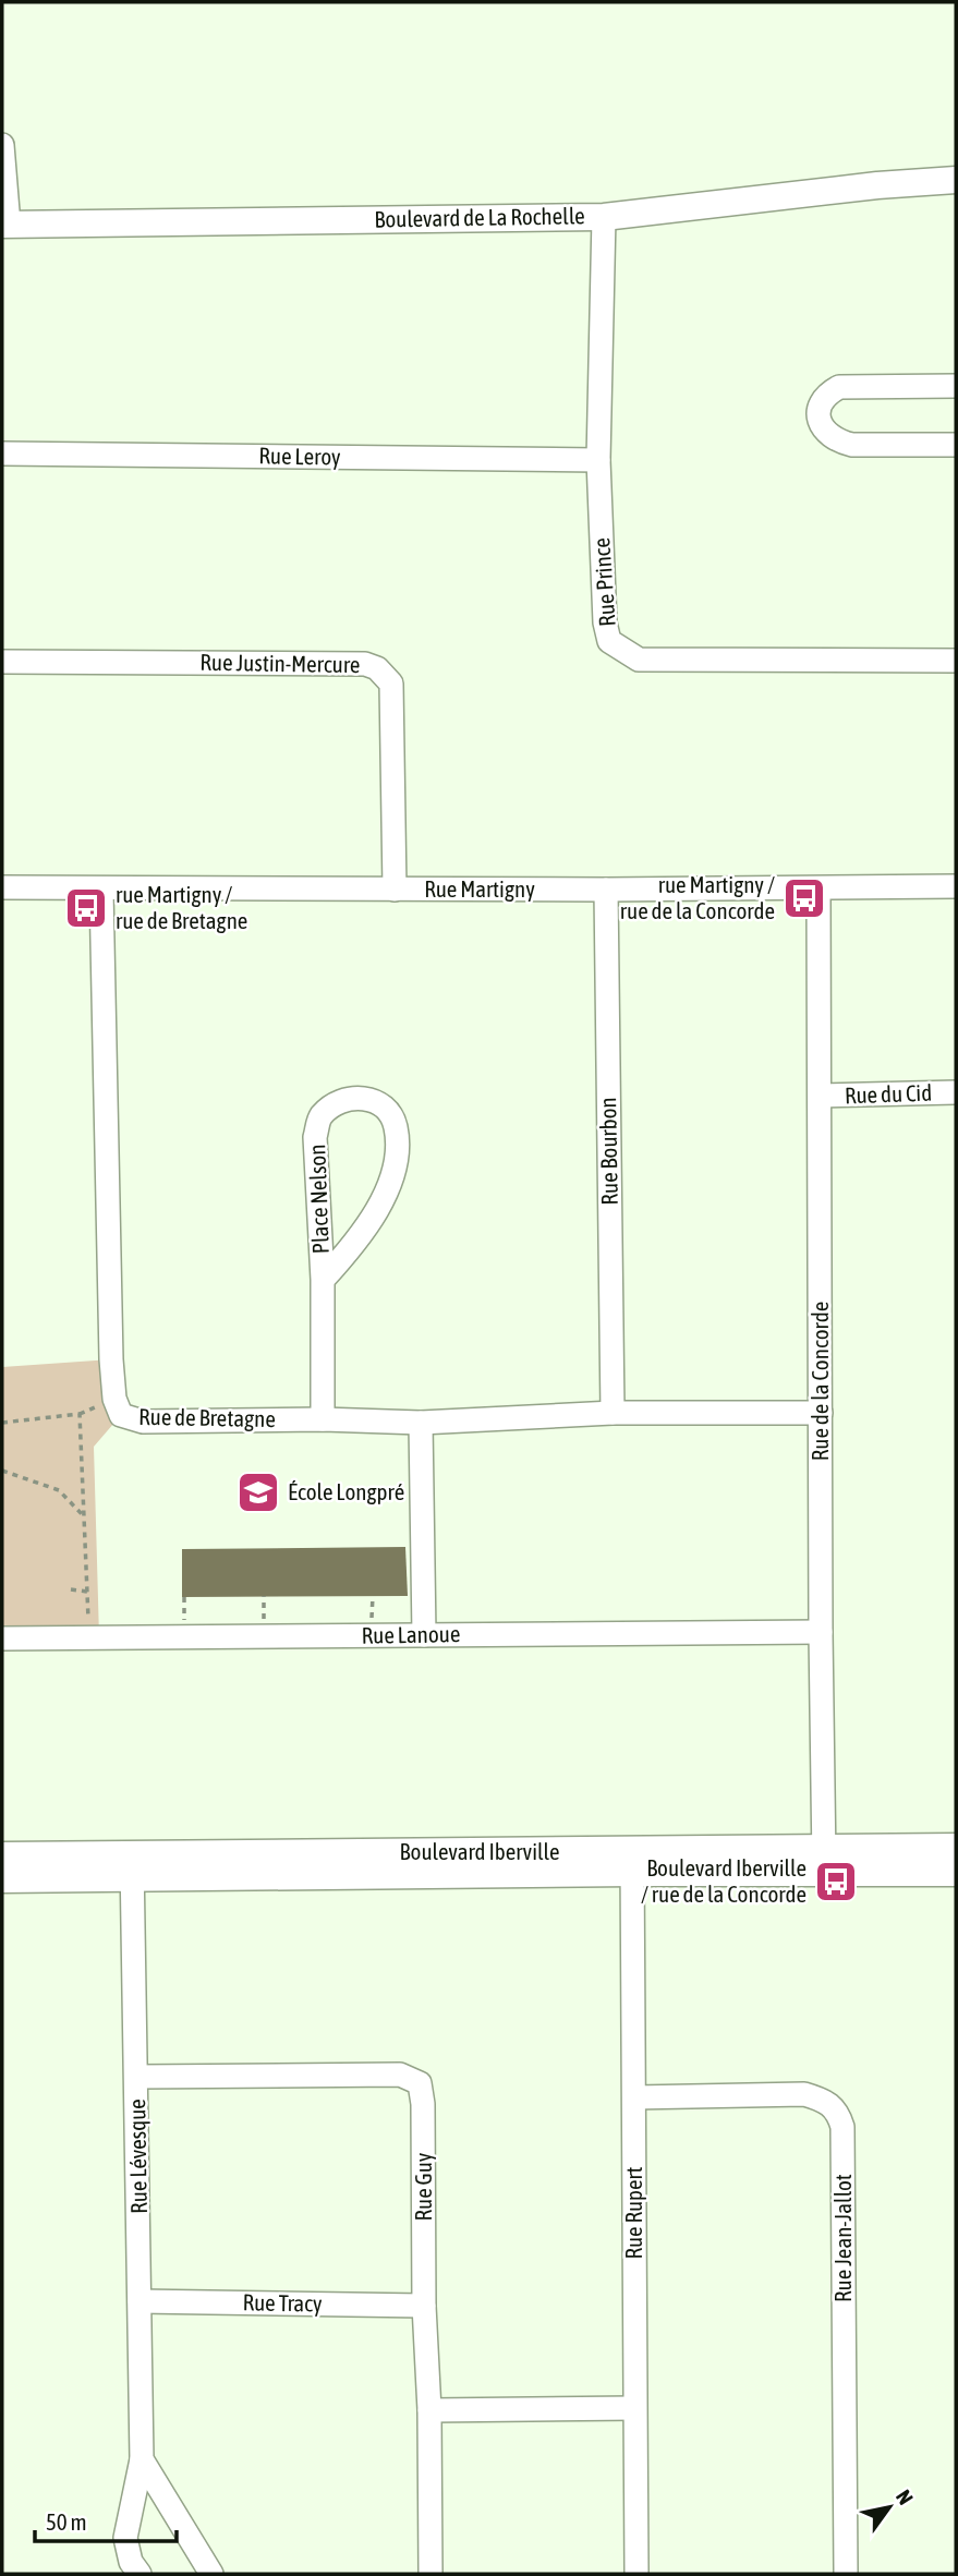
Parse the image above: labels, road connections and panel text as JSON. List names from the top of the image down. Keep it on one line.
{"streets":{"street":["Boulevard de La Rochelle","Rue Leroy","Rue Prince","Rue Justin-Mercure","Rue Martigny","Rue du Cid","Rue Bourbon","Place Nelson","Rue de la Concorde","Rue de Bretagne","Rue Lanoue","Boulevard Iberville","Rue Lévesque","Rue Guy","Rue Rupert","Rue Jean-Jallot","Rue Tracy"]},"crossings":[["Boulevard de La Rochelle","Rue Prince"],["Rue Leroy","Rue Prince"],["Rue Justin-Mercure","Rue Martigny"],["Rue Martigny","Rue Bourbon"],["Rue Martigny","Rue de la Concorde"],["Rue Martigny","Rue de Bretagne"],["Rue du Cid","Rue de la Concorde"],["Rue Bourbon","Rue de Bretagne"],["Place Nelson","Rue de Bretagne"],["Rue de la Concorde","Rue de Bretagne"],["Rue de la Concorde","Rue Lanoue"],["Rue de la Concorde","Boulevard Iberville"],["Boulevard Iberville","Rue Lévesque"],["Boulevard Iberville","Rue Rupert"],["Rue Lévesque","Rue Guy"],["Rue Lévesque","Rue Tracy"],["Rue Guy","Rue Tracy"],["Rue Rupert","Rue Jean-Jallot"]],"places":{"bus stop":["rue Martigny / rue de la Concorde","rue Martigny / rue de Bretagne","Boulevard Iberville / rue de la Concorde"],"school or university":["École Longpré"]},"scale_bar":"50 m","north":"top right"}
